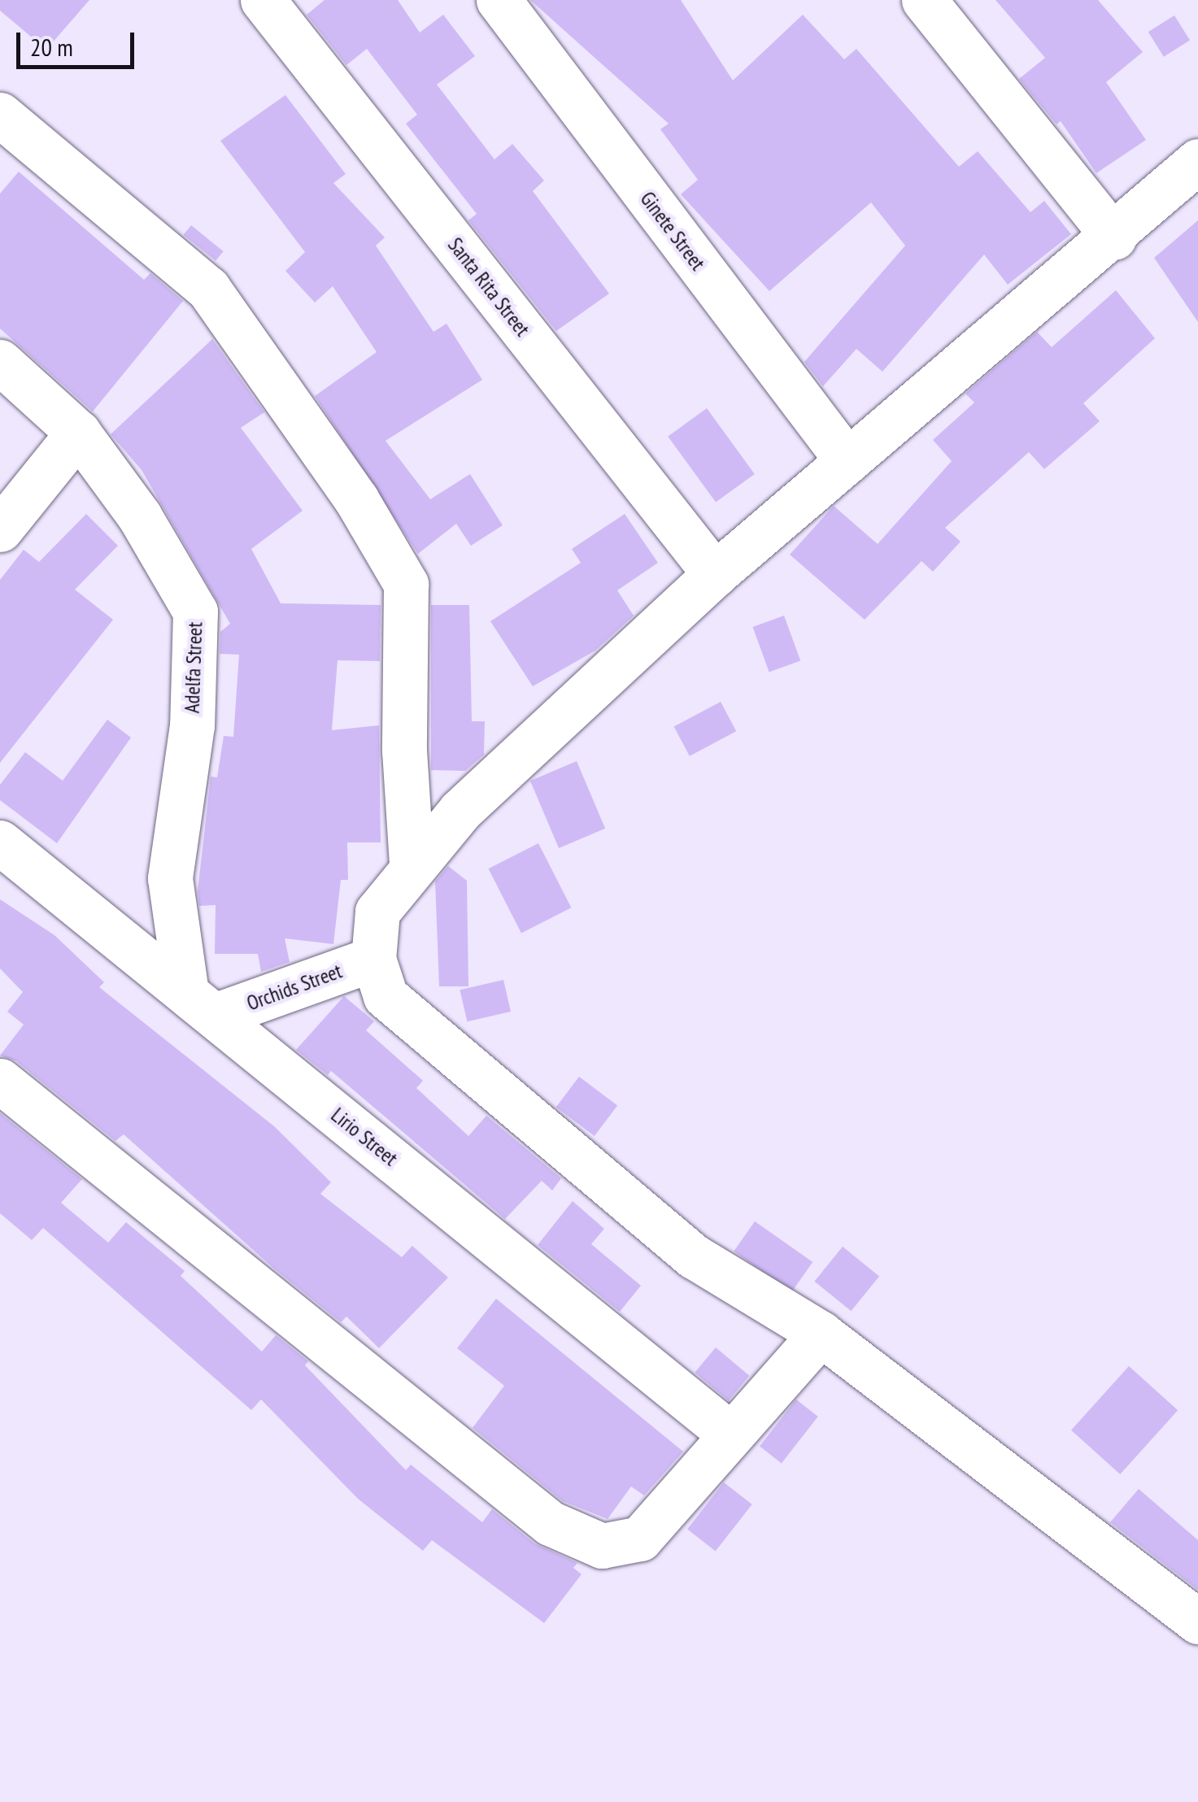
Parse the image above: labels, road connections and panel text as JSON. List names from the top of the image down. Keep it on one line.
{"streets":{"street":["Ginete Street","Santa Rita Street","Adelfa Street","Orchids Street","Lirio Street"]},"crossings":[["Adelfa Street","Orchids Street"],["Adelfa Street","Lirio Street"],["Orchids Street","Lirio Street"]],"scale_bar":"20 m"}
